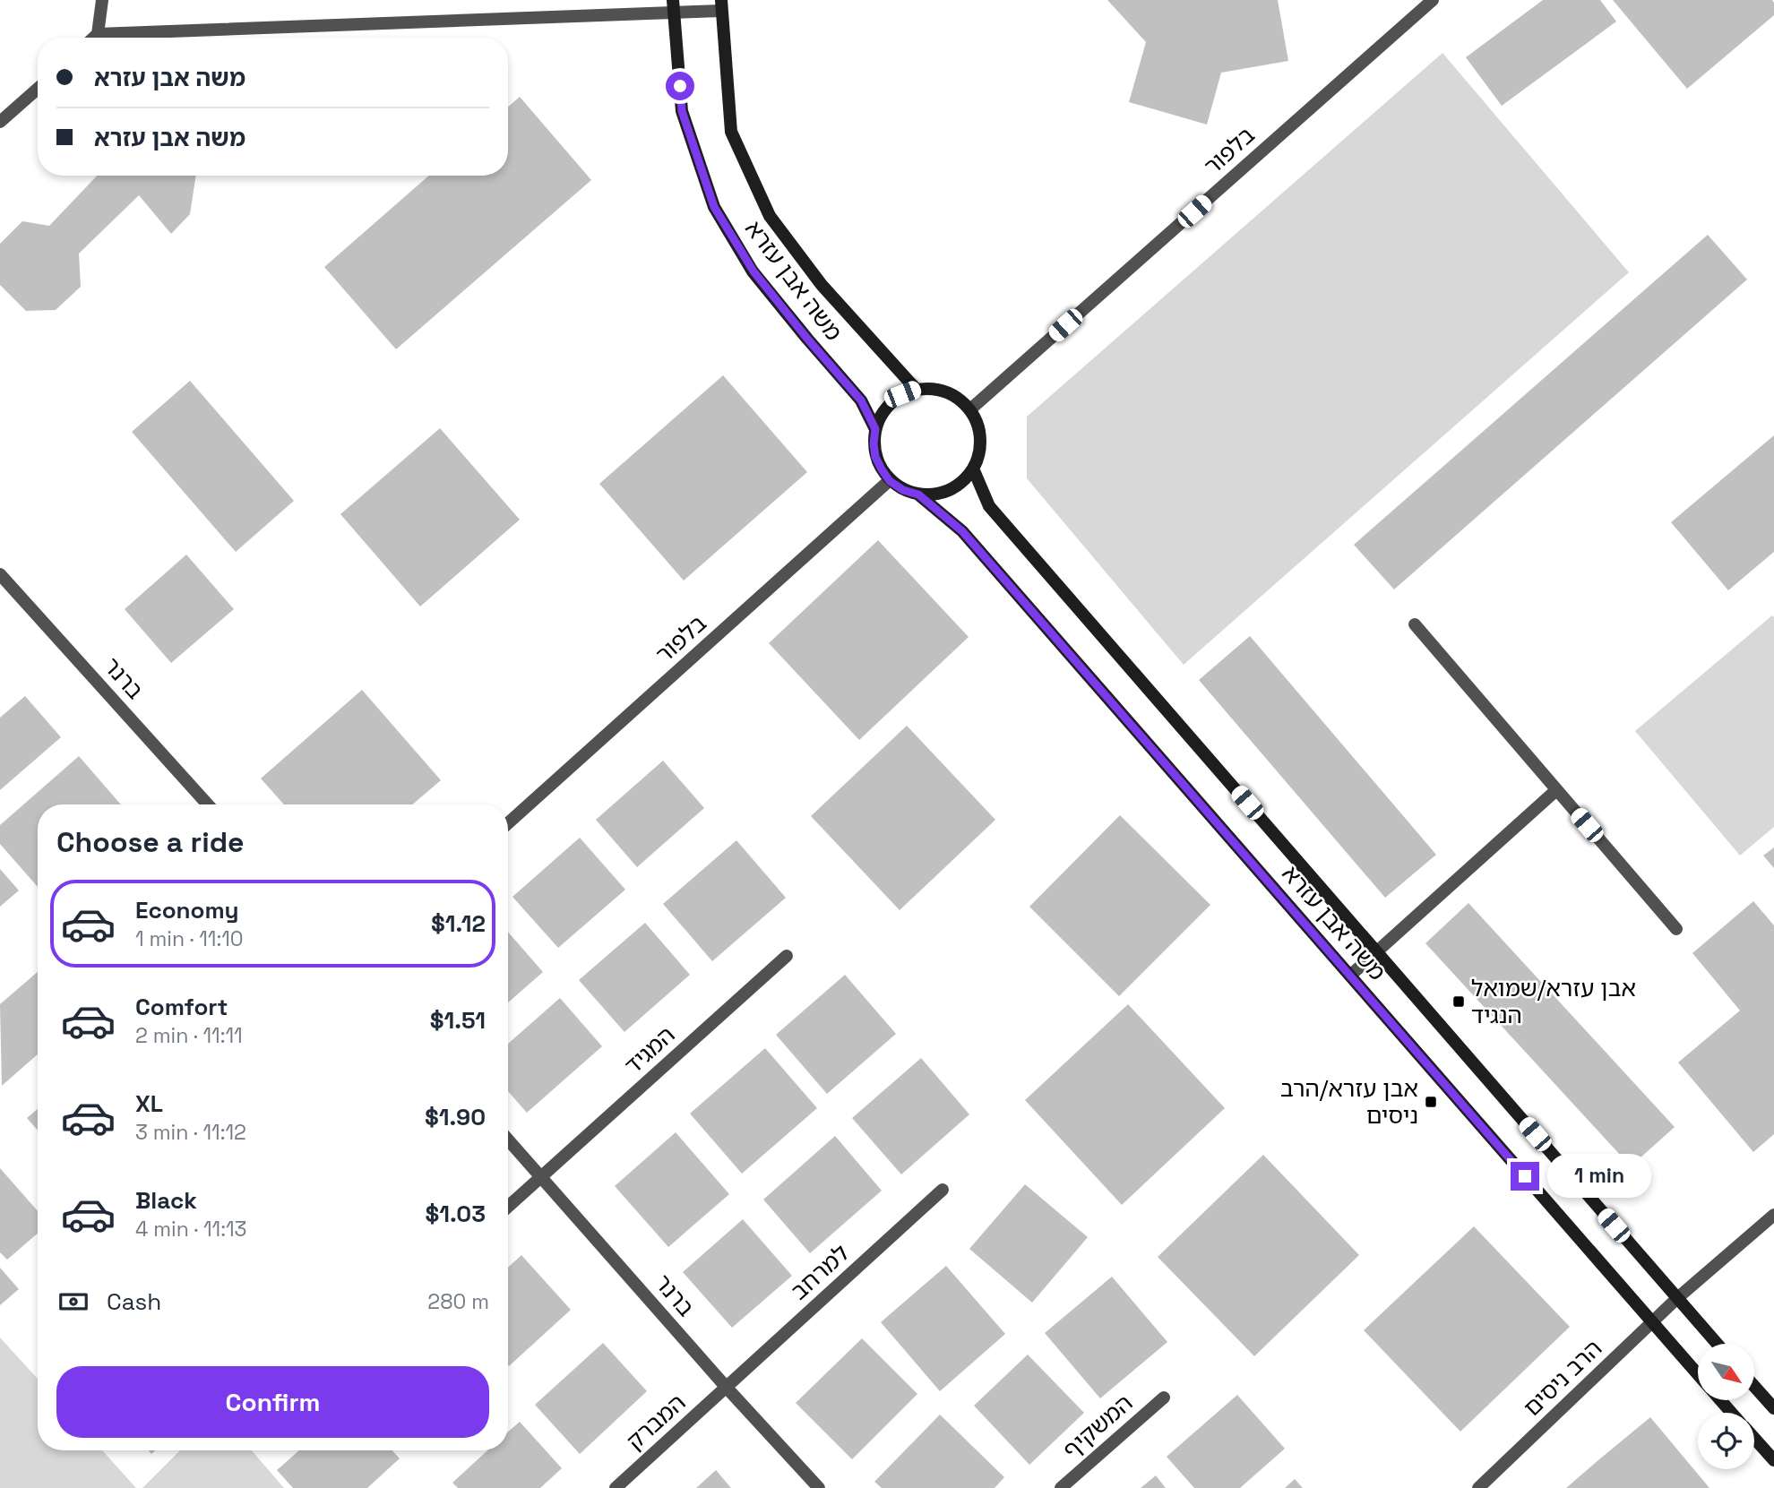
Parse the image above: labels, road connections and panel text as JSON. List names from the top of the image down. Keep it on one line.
{"streets":{"street":["בלפור","משה אבן עזרא","ברנר","המגיד","למרחב","הרב ניסים","המברק","המשקיף"]},"crossings":[["בלפור","משה אבן עזרא"],["משה אבן עזרא","הרב ניסים"],["ברנר","המגיד"],["ברנר","למרחב"],["ברנר","המברק"],["למרחב","המברק"]],"places":{"transit":["אבן עזרא/שמואל הנגיד","אבן עזרא/הרב ניסים"]},"north":"bottom right","page":{"banner":["משה אבן עזרא","משה אבן עזרא"],"heading":"Choose a ride","list":[{"name":"Economy","note":"1 min · 11:10","value":"$1.12"},{"name":"Comfort","note":"2 min · 11:11","value":"$1.51"},{"name":"XL","note":"3 min · 11:12","value":"$1.90"},{"name":"Black","note":"4 min · 11:13","value":"$1.03"}],"bubble":"1 min","pay":["Cash","280 m"],"buttons":"Confirm"}}
